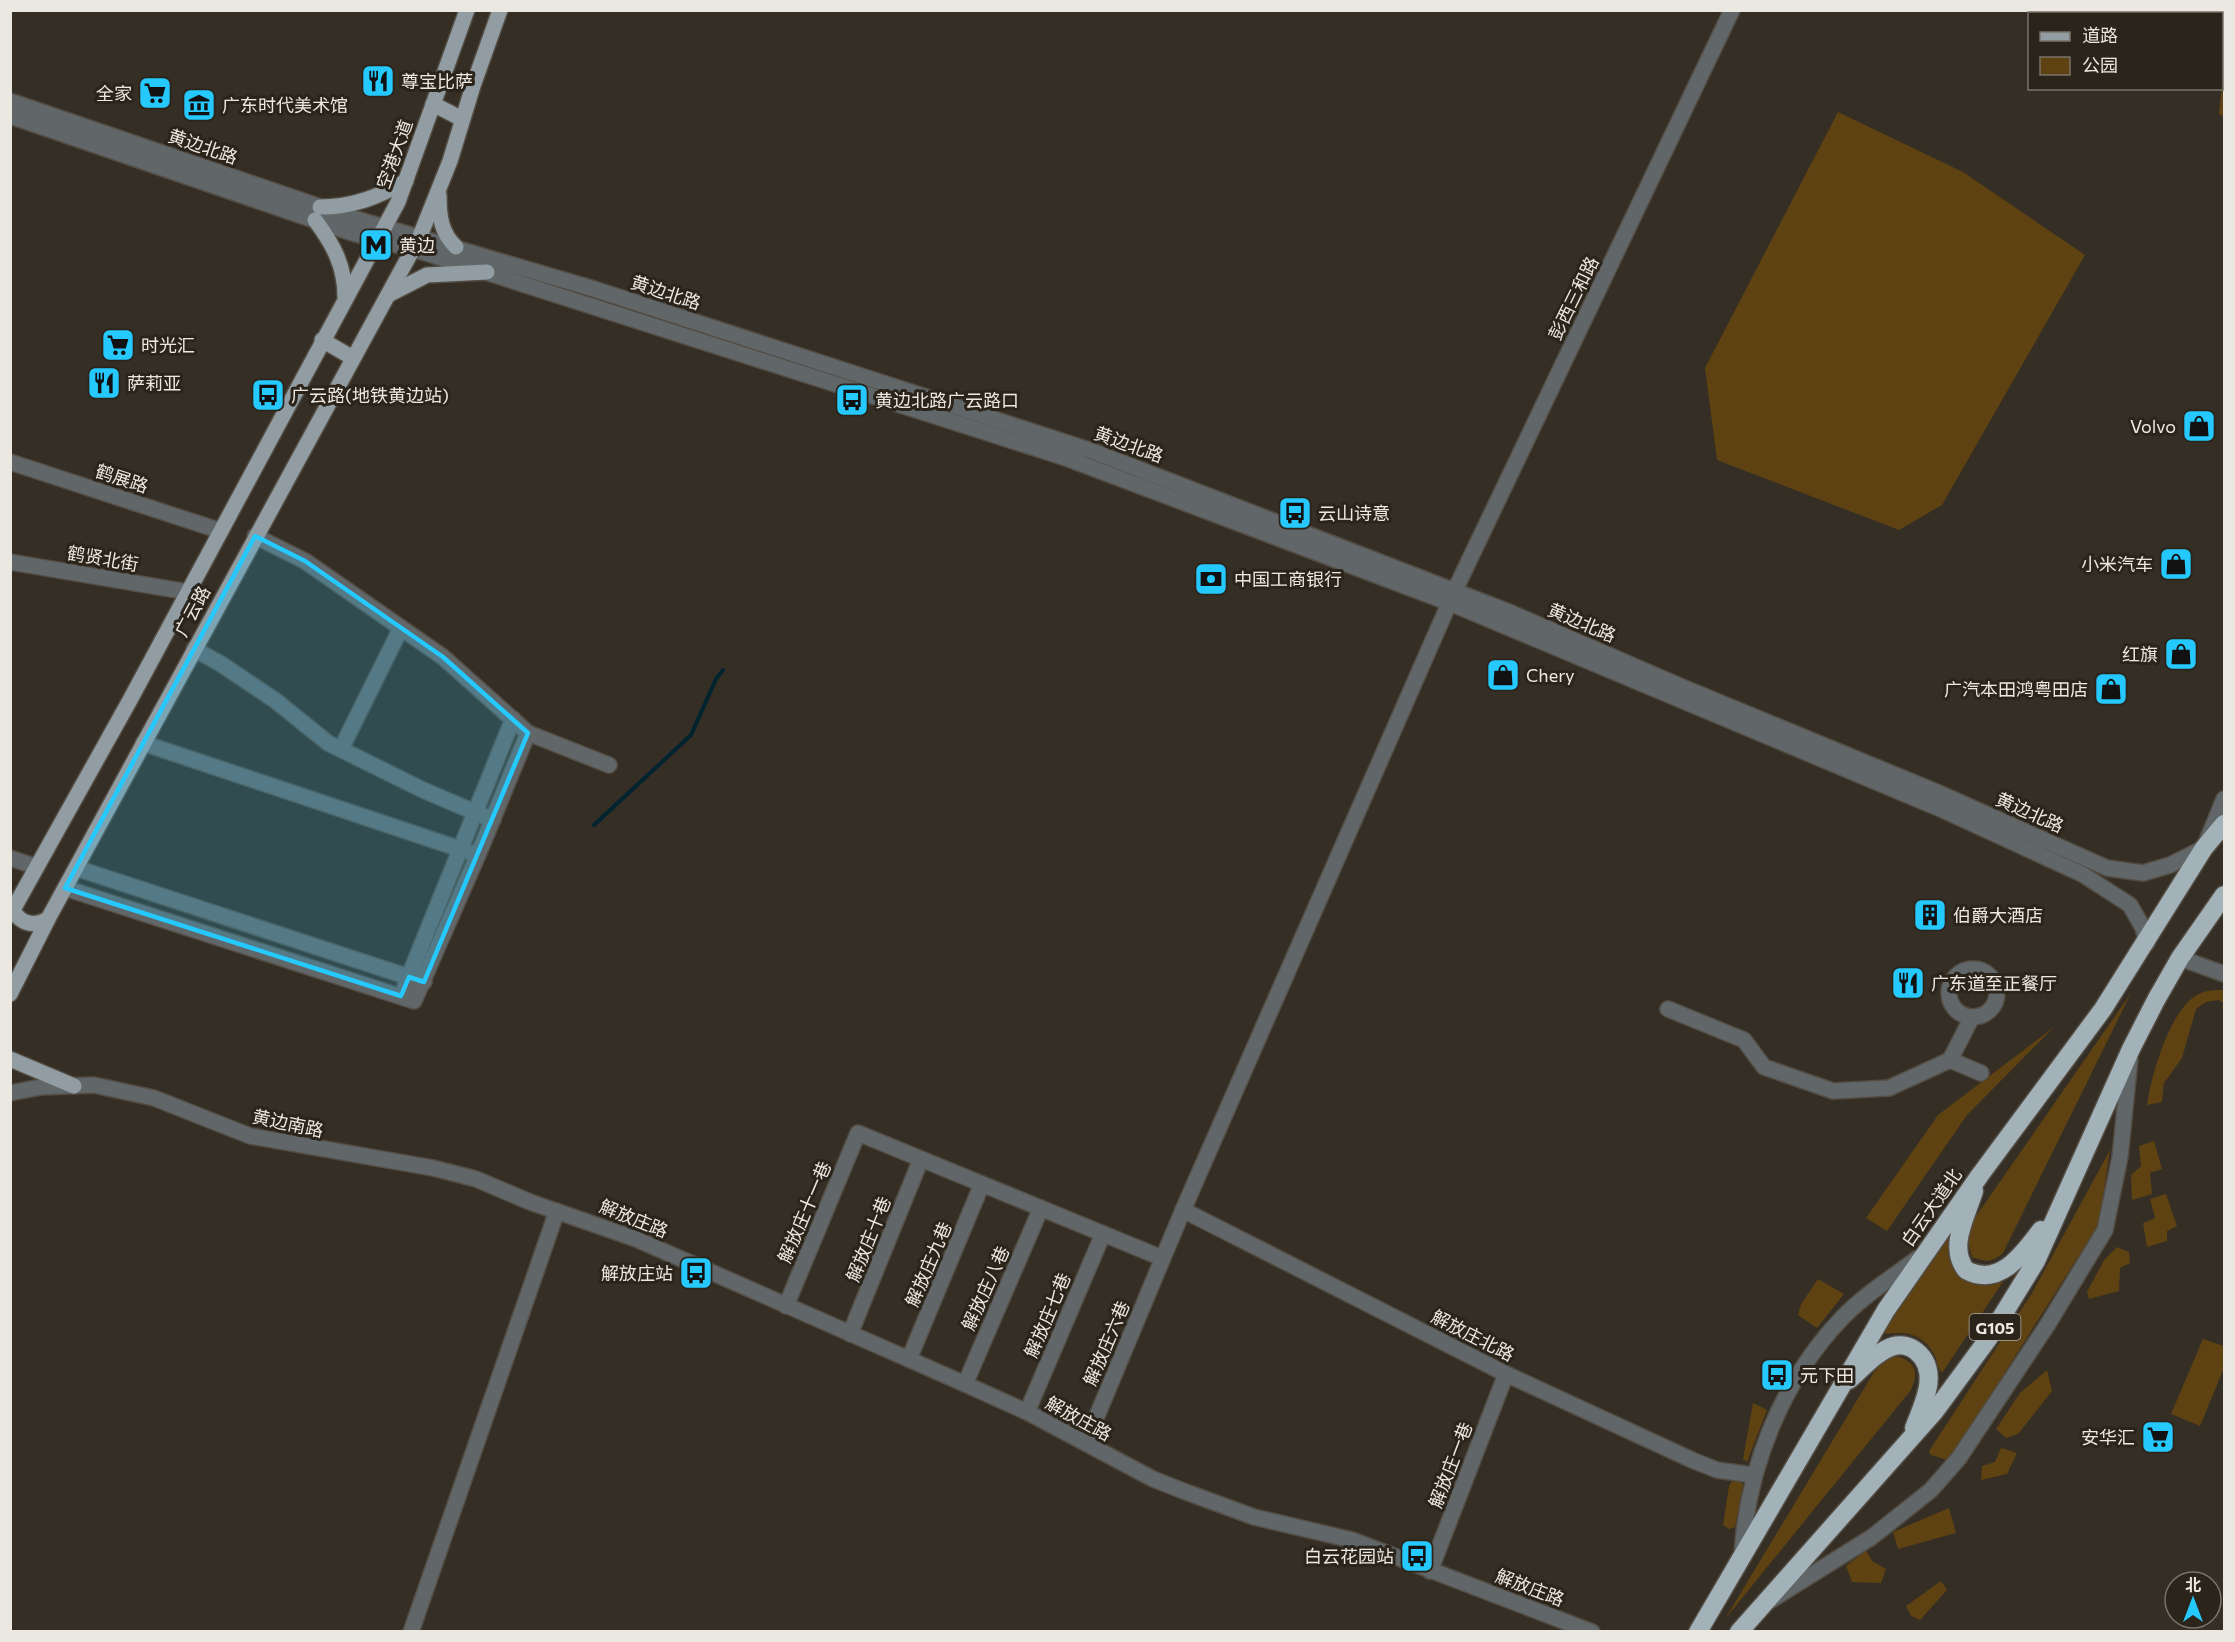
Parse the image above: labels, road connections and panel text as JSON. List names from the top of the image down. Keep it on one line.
{"streets":{"highway":["白云大道北","G105"],"main road":["空港大道","广云路"],"street":["黄边北路","彭西三和路","鹤展路","鹤贤北街","黄边南路","解放庄十一巷","解放庄路","解放庄十巷","解放庄九巷","解放庄八巷","解放庄七巷","解放庄北路","解放庄六巷","解放庄一巷"]},"crossings":[["黄边北路","空港大道"],["黄边北路","彭西三和路"],["黄边北路","广云路"],["黄边北路","白云大道北"],["空港大道","广云路"],["彭西三和路","解放庄北路"],["彭西三和路","解放庄六巷"],["鹤展路","广云路"],["鹤贤北街","广云路"],["黄边南路","解放庄路"],["解放庄十一巷","解放庄路"],["解放庄十一巷","解放庄十巷"],["解放庄路","解放庄十巷"],["解放庄路","解放庄九巷"],["解放庄路","解放庄八巷"],["解放庄路","解放庄七巷"],["解放庄路","解放庄六巷"],["解放庄路","解放庄一巷"],["解放庄北路","解放庄六巷"],["解放庄北路","解放庄一巷"]],"places":{"restaurant":["尊宝比萨","萨莉亚","广东道至正餐厅"],"supermarket":["全家","时光汇","安华汇"],"museum":["广东时代美术馆"],"metro station":["黄边"],"bus stop":["广云路(地铁黄边站)","黄边北路广云路口","云山诗意","解放庄站","元下田","白云花园站"],"shop":["Volvo","小米汽车","红旗","Chery","广汽本田鸿粤田店"],"bank":["中国工商银行"],"building":["伯爵大酒店"]},"legend":["道路","公园"],"north":"top"}
